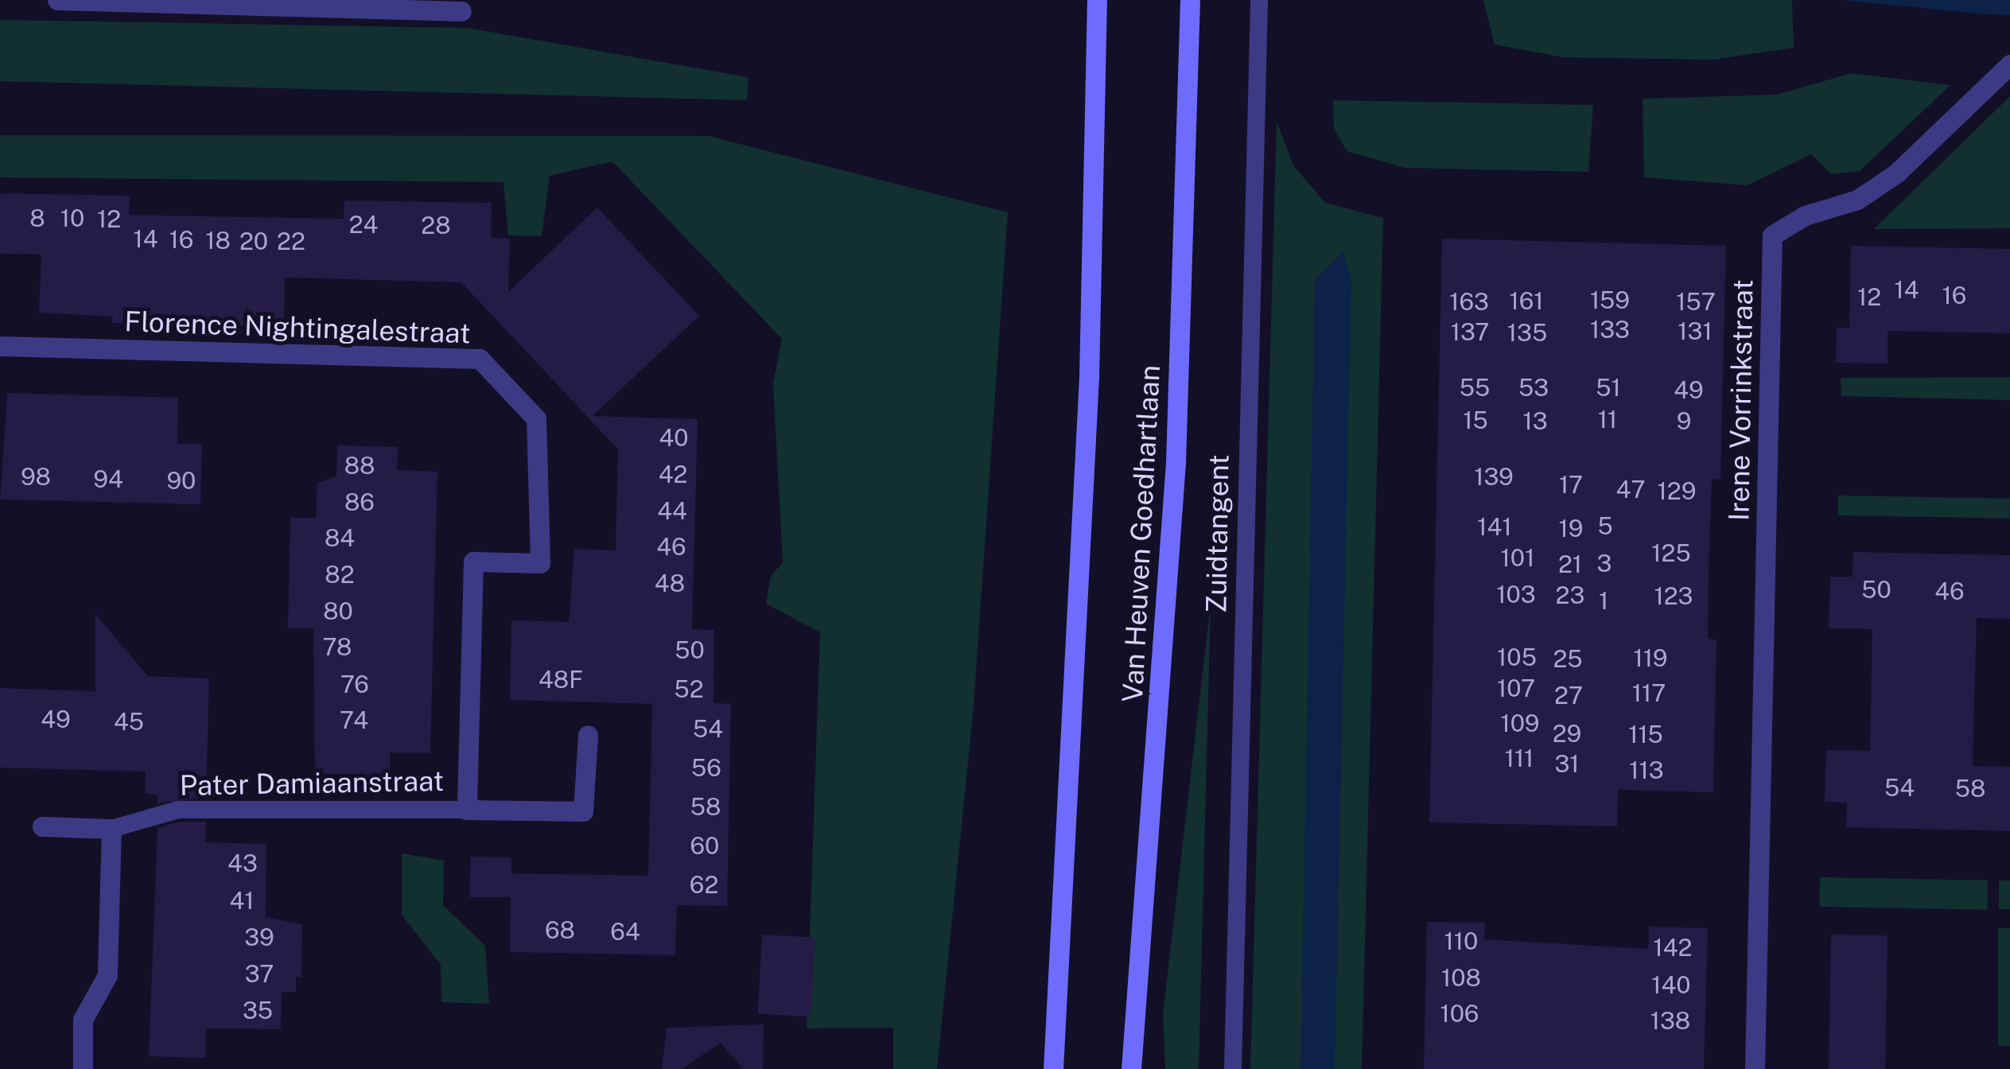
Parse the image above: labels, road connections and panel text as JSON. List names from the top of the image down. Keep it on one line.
{"streets":{"main road":["Van Heuven Goedhartlaan"],"street":["Florence Nightingalestraat","Irene Vorrinkstraat","Pater Damiaanstraat"],"lane":["Zuidtangent"]},"crossings":[["Florence Nightingalestraat","Pater Damiaanstraat"]],"house_numbers":["8","10","12","24","28","14","16","18","20","22","14","16","12","159","161","163","157","133","131","137","135","55","53","51","49","11","15","13","9","40","88","42","98","139","94","90","17","47","129","86","44","5","141","19","84","46","125","101","3","21","82","48","50","46","103","23","123","1","80","78","50","105","119","25","48F","76","107","52","117","27","49","74","45","109","54","29","115","111","31","56","113","54","58","58","60","43","62","41","68","64","39","110","142","37","108","140","35","106","138"]}
